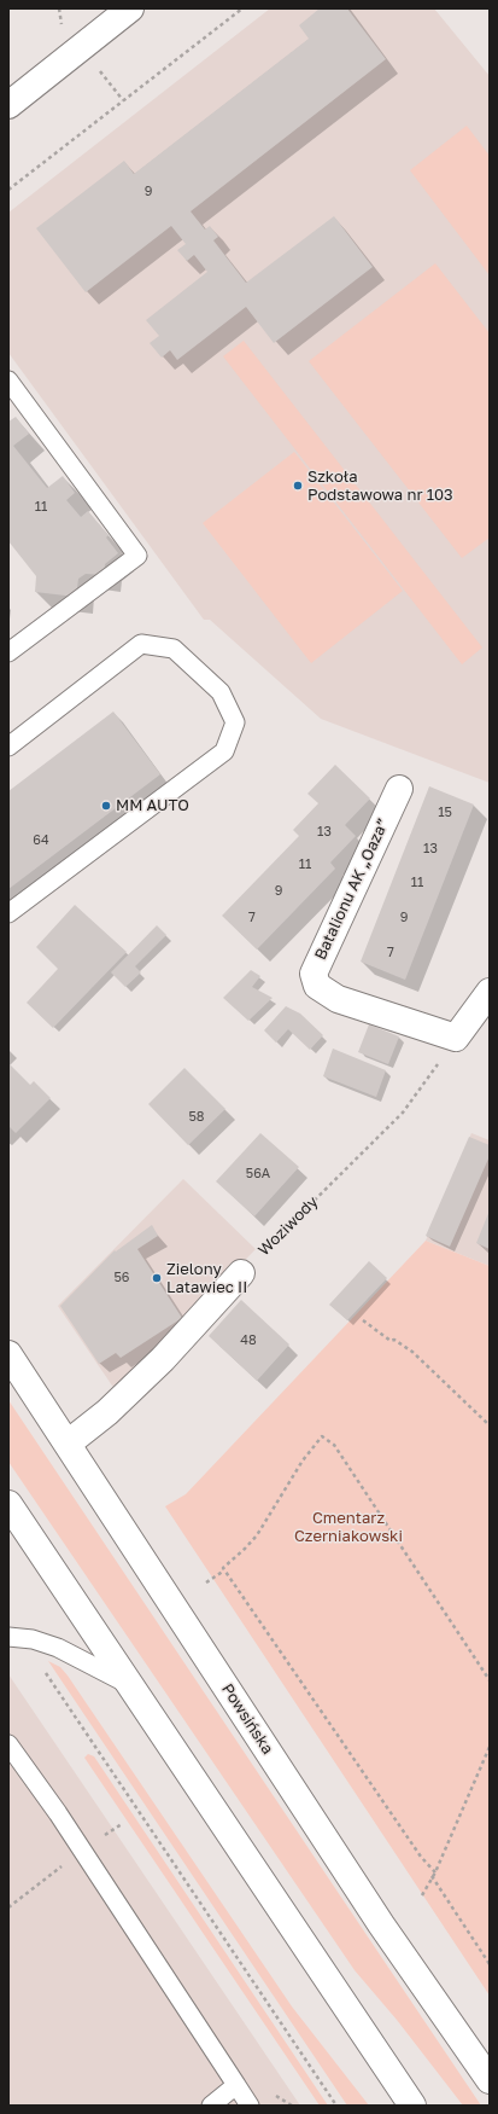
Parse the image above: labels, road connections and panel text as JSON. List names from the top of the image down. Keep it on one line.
{"streets":{"main road":["Batalionu AK „Oaza”","Powsińska"],"path":["Woziwody"]},"crossings":[["Batalionu AK „Oaza”","Woziwody"]],"parks":["Cmentarz Czerniakowski"],"places":["Szkoła Podstawowa nr 103","MM AUTO","Zielony Latawiec II"],"house_numbers":["9","11","15","13","64","13","11","11","9","7","9","7","58","56A","56","48"]}
